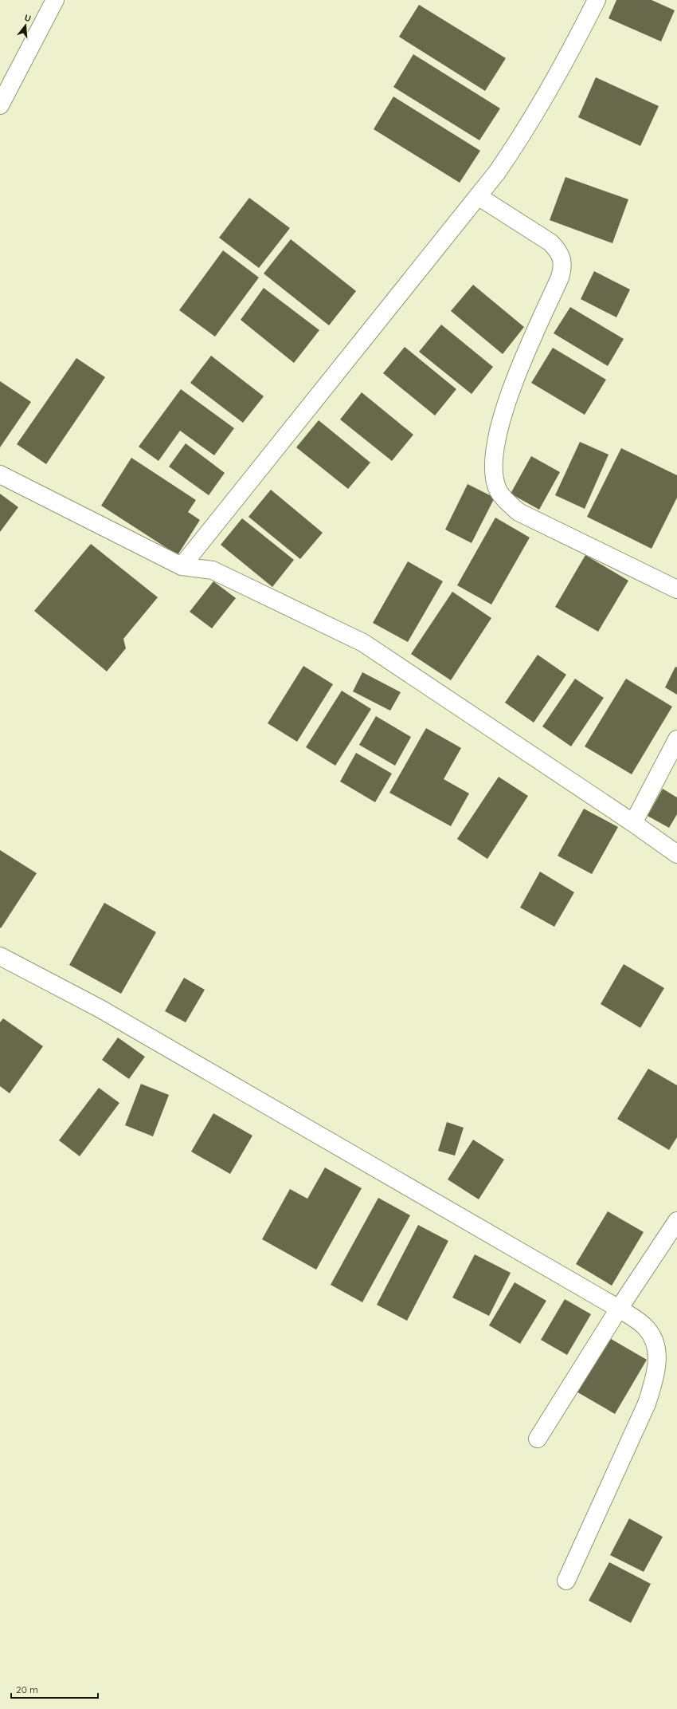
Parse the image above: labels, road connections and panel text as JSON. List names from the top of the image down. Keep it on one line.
{"scale_bar":"20 m","north":"top"}
